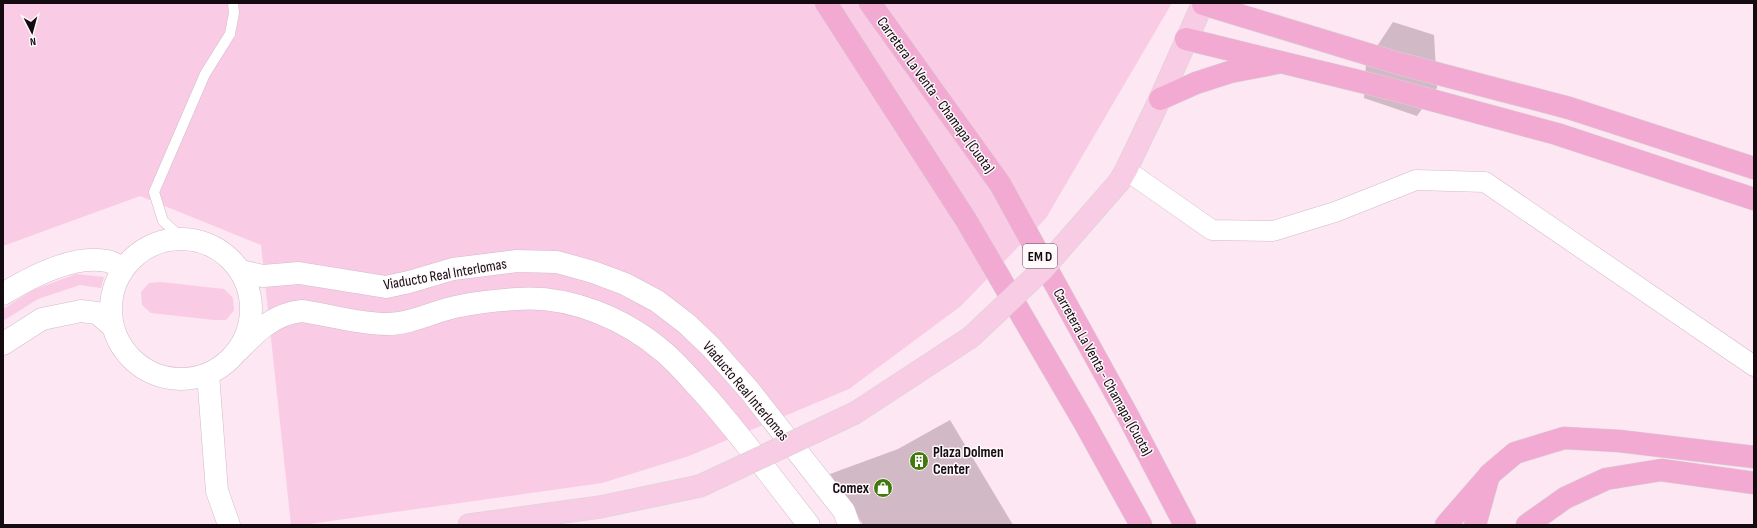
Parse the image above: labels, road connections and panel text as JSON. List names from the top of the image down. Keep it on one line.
{"streets":{"highway":["Carretera La Venta - Chamapa (Cuota)","EM D"],"main road":["Viaducto Real Interlomas"]},"places":{"building":["Plaza Dolmen Center"],"shop":["Comex"]},"north":"bottom"}
